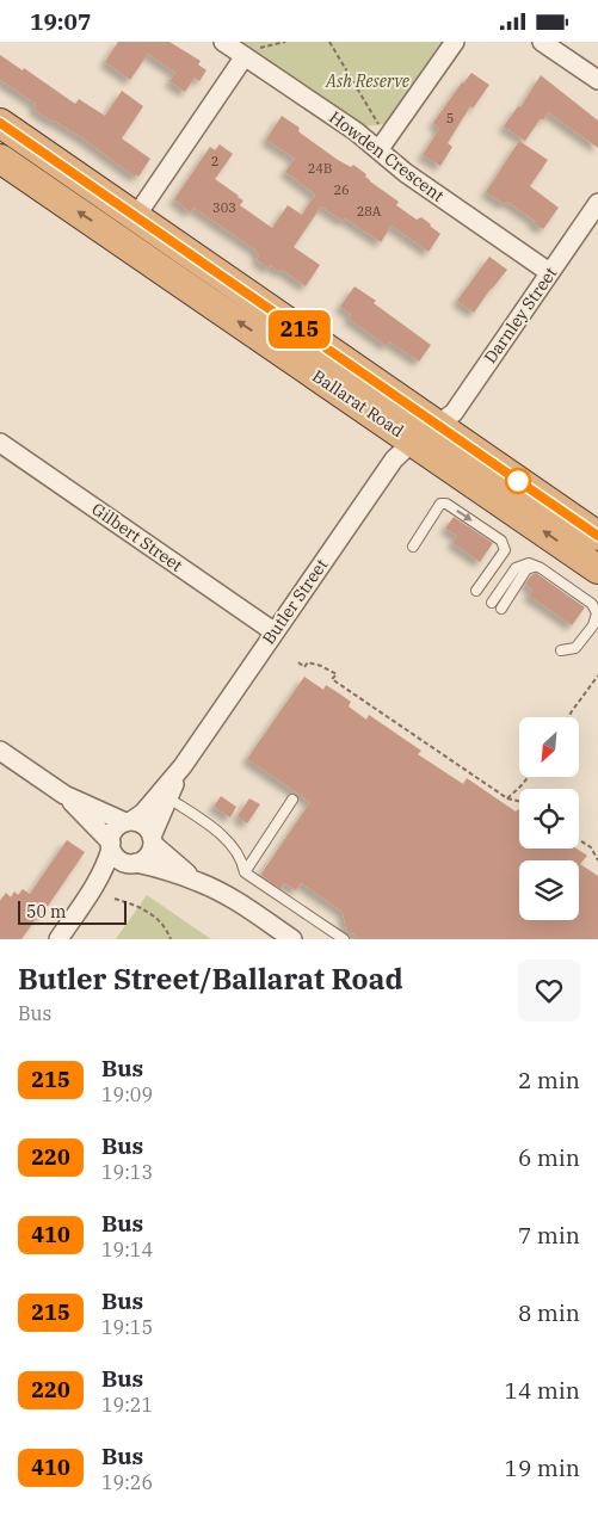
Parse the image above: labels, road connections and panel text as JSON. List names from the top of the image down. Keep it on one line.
{"streets":{"highway":["Ballarat Road"],"street":["Howden Crescent","Darnley Street","Gilbert Street","Butler Street"]},"crossings":[["Howden Crescent","Darnley Street"],["Darnley Street","Ballarat Road"],["Darnley Street","Butler Street"],["Ballarat Road","Butler Street"],["Gilbert Street","Butler Street"]],"parks":["Ash Reserve"],"lines":["bus line 215"],"house_numbers":["5","2","24B","26","303","28A"],"scale_bar":"50 m","north":"bottom left","page":{"status":"19:07","on_map":"215","scale":"50 m","heading":["Butler Street/Ballarat Road","Bus"],"list":[{"mark":"215","name":"Bus","note":"19:09","value":"2 min"},{"mark":"220","name":"Bus","note":"19:13","value":"6 min"},{"mark":"410","name":"Bus","note":"19:14","value":"7 min"},{"mark":"215","name":"Bus","note":"19:15","value":"8 min"},{"mark":"220","name":"Bus","note":"19:21","value":"14 min"},{"mark":"410","name":"Bus","note":"19:26","value":"19 min"}]}}
